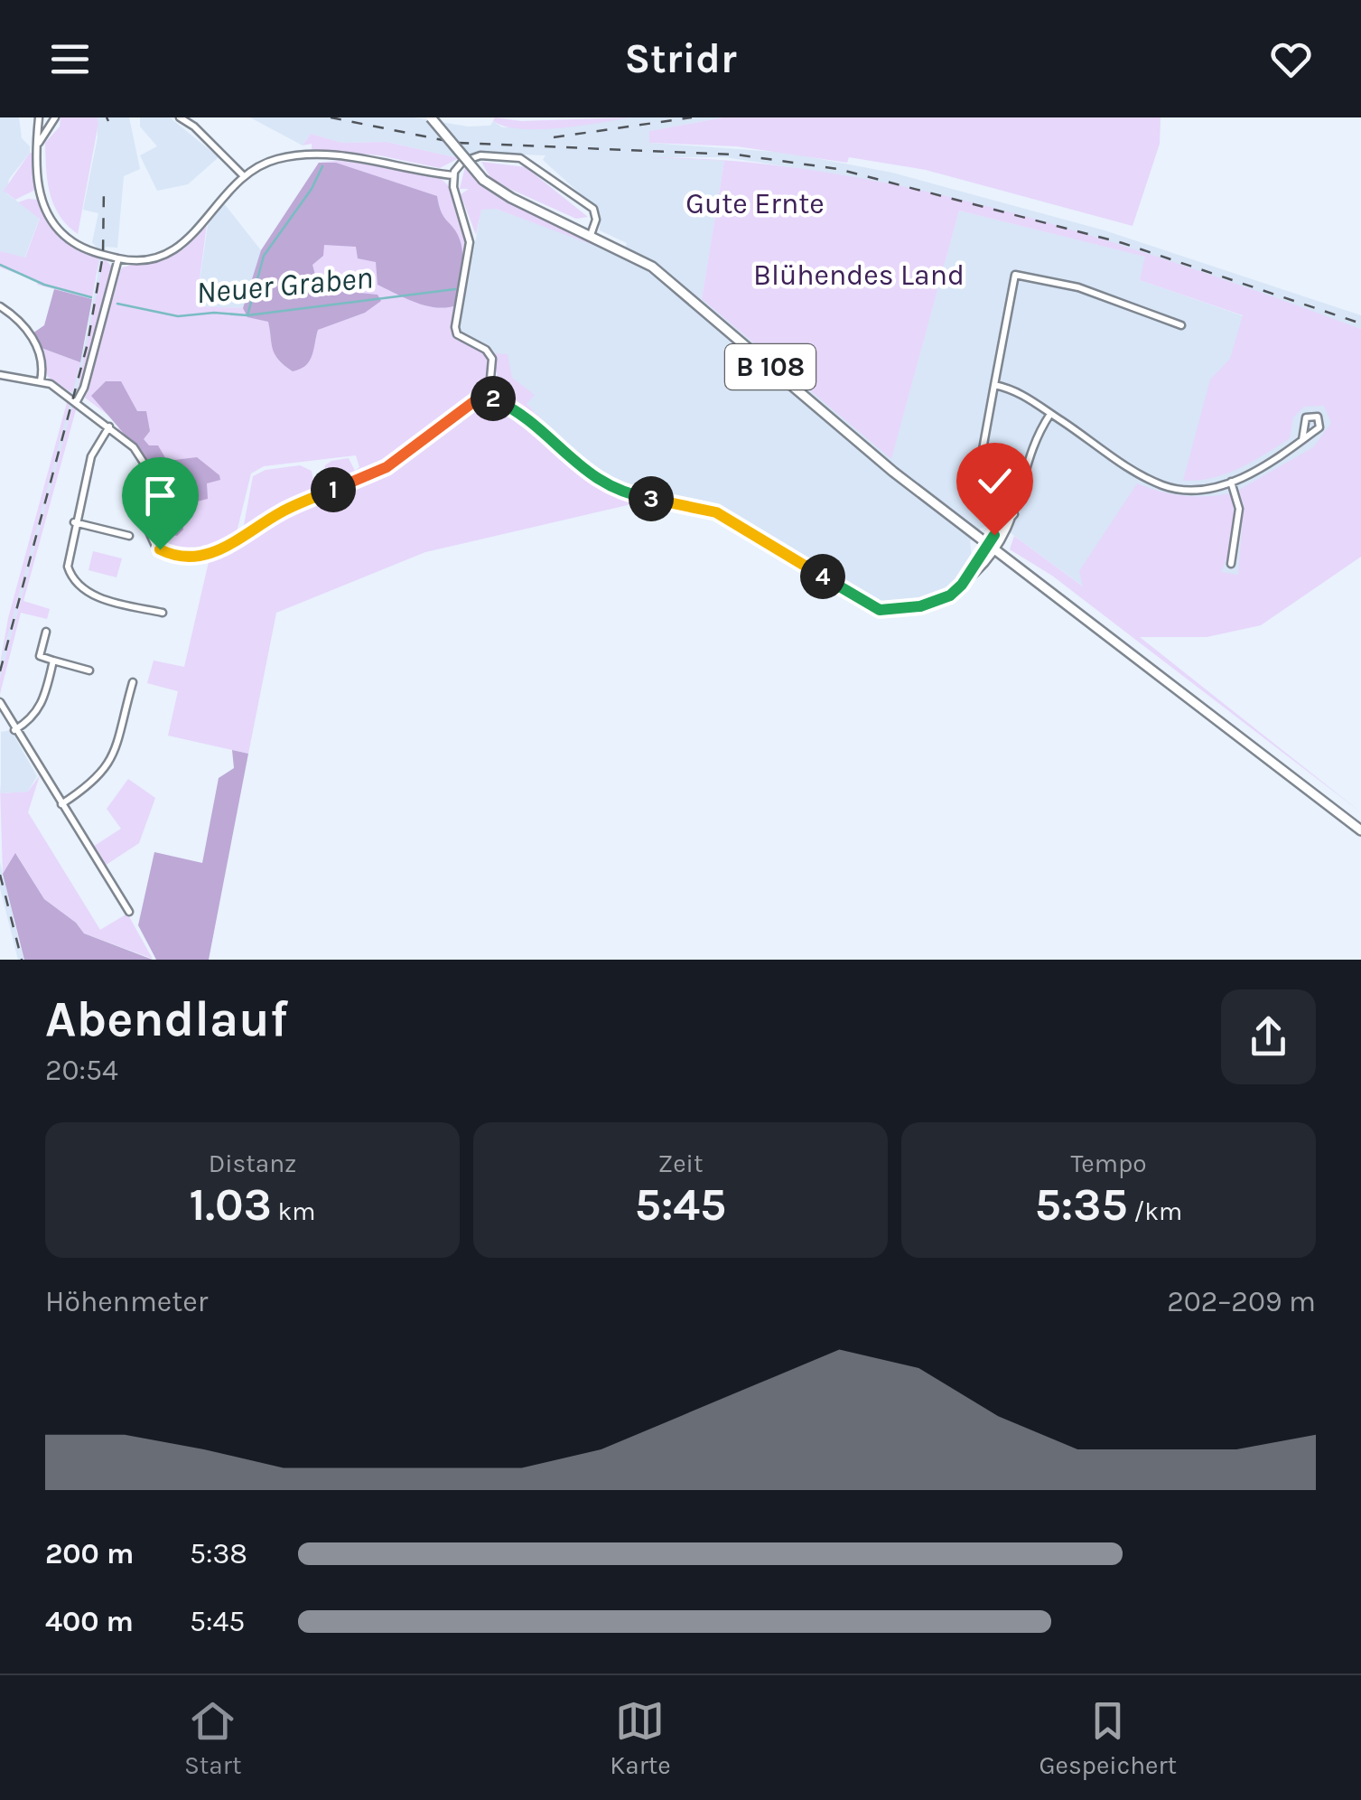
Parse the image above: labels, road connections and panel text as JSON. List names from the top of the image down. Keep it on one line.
{"streets":{"main road":["B 108"]},"water":["Neuer Graben"],"parks":["Gute Ernte","Blühendes Land"],"page":{"header":"Stridr","pins":["2","1","3","4"],"heading":["Abendlauf","20:54"],"stats":[["Distanz","1.03 km"],["Zeit","5:45"],["Tempo","5:35 /km"]],"chart":["Höhenmeter","202–209 m"],"list":[{"name":"200 m","note":"5:38"},{"name":"400 m","note":"5:45"}],"tabs":["Start","Karte","Gespeichert"]}}
